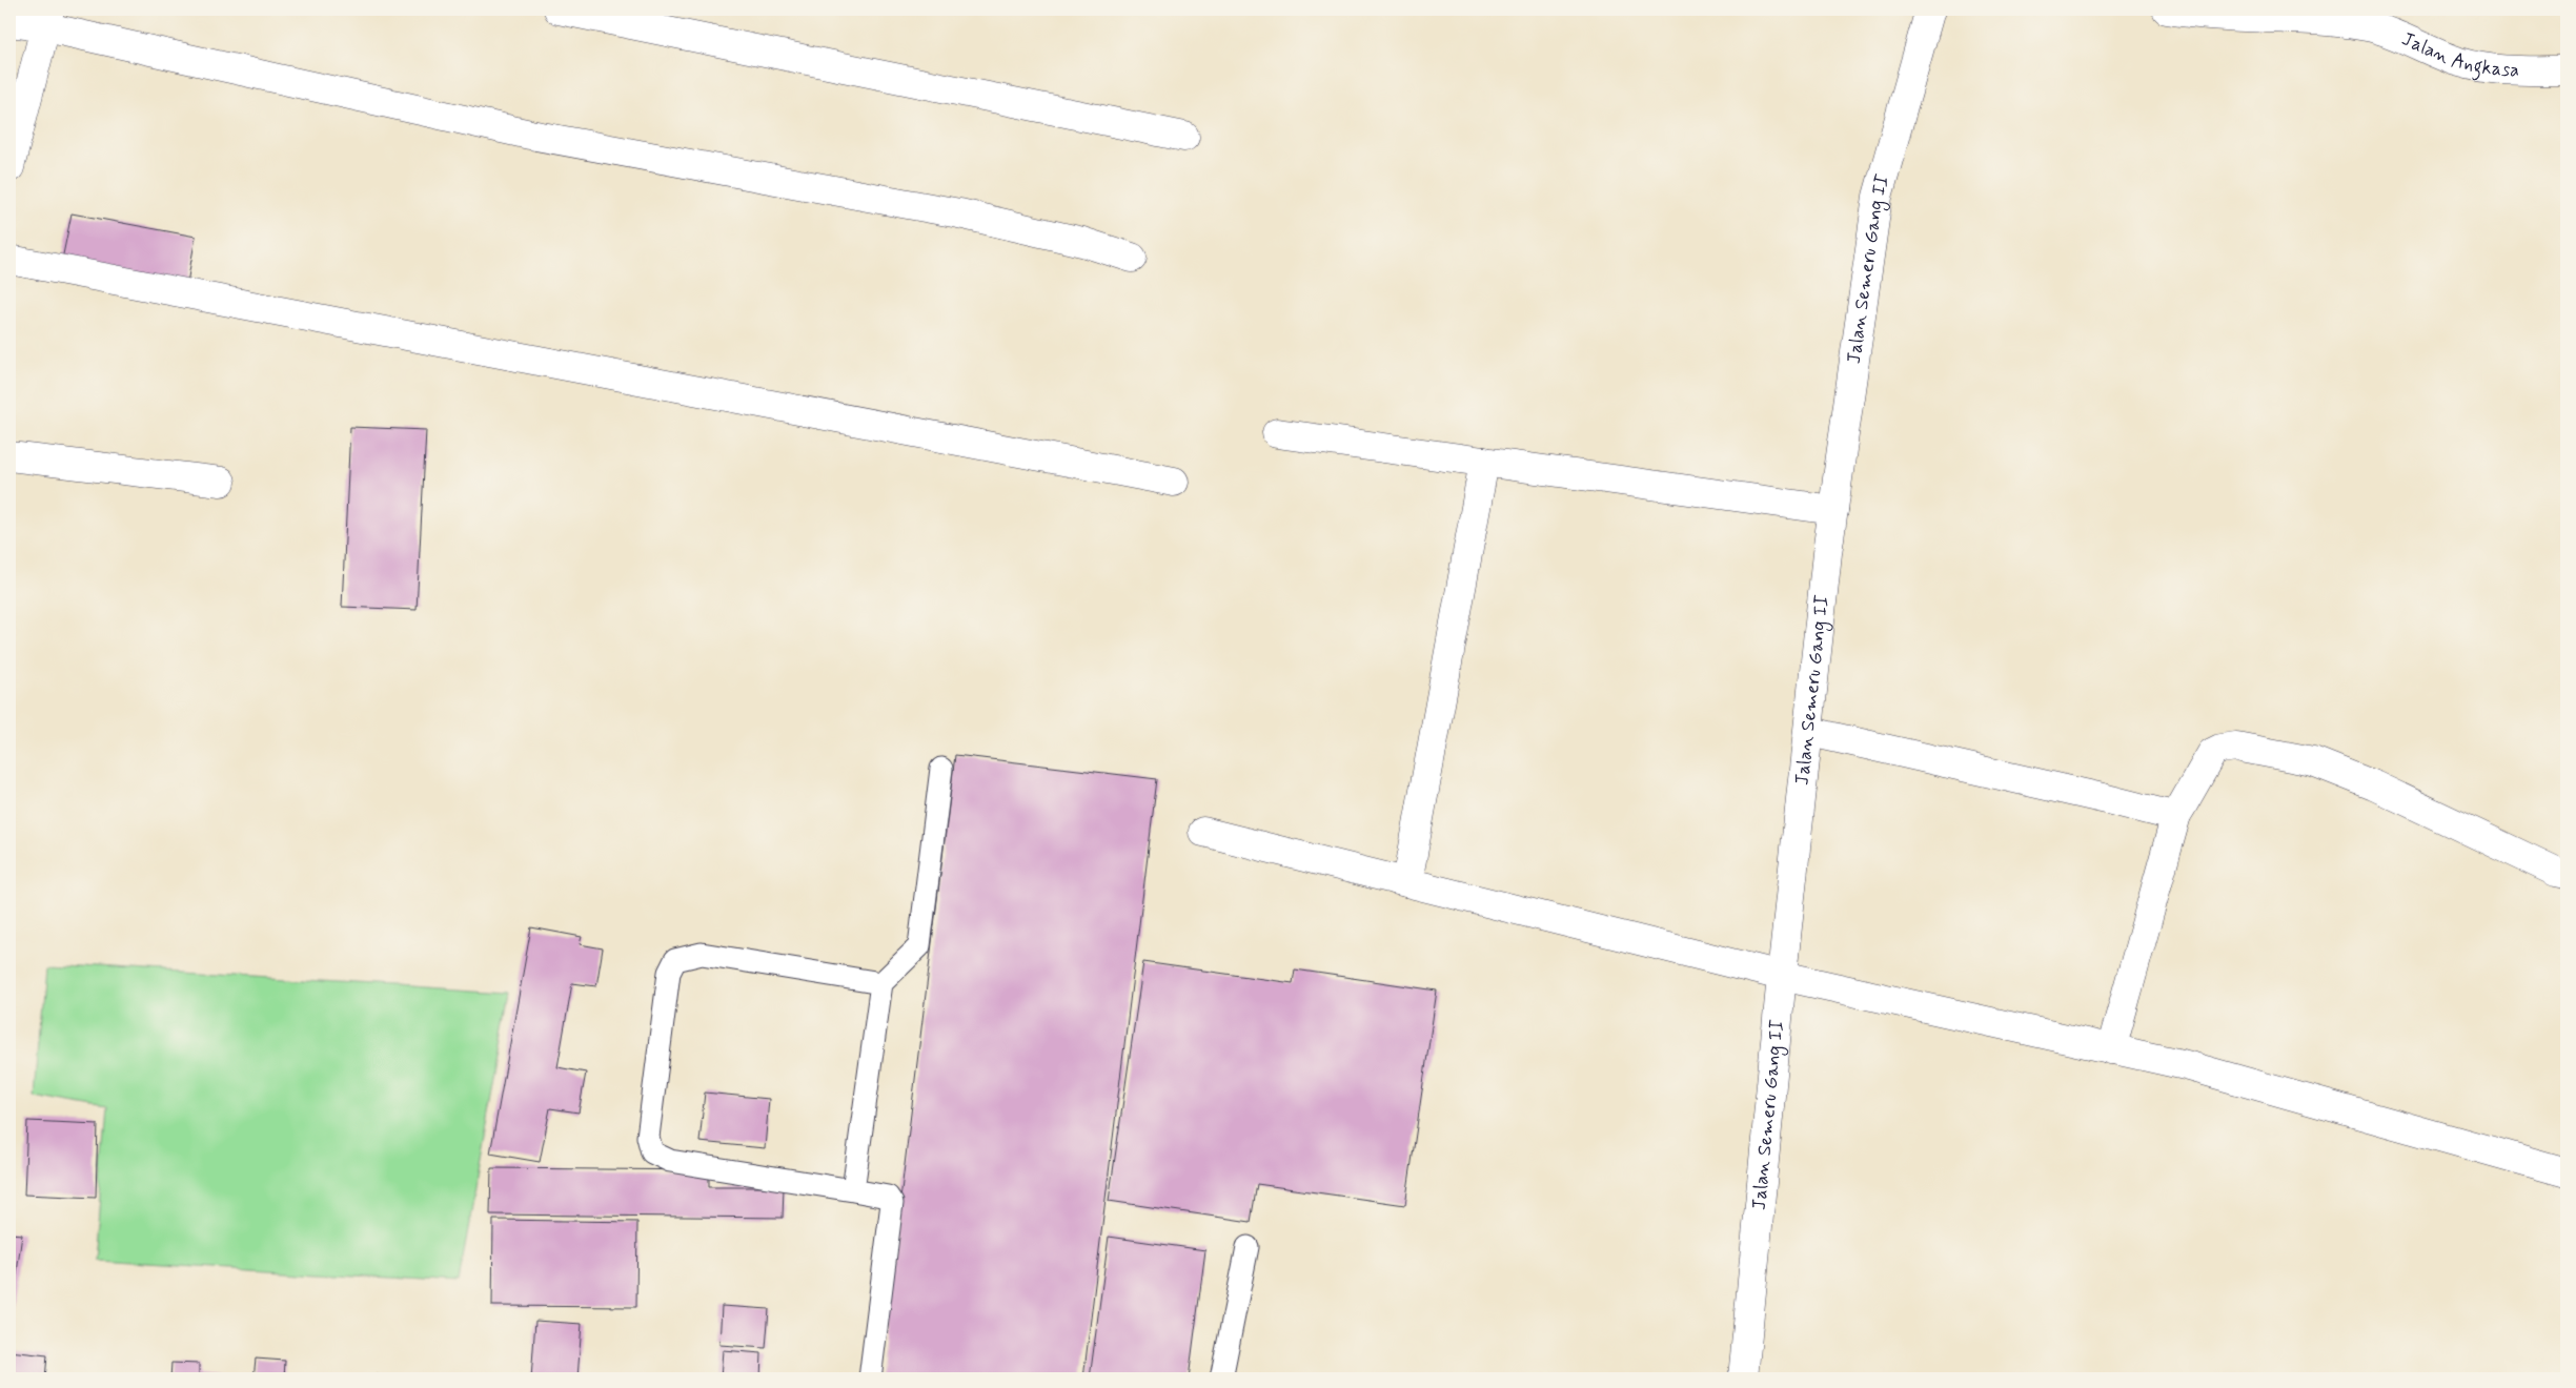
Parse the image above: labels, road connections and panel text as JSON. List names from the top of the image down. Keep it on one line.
{"streets":{"street":["Jalan Angkasa","Jalan Semeru Gang II"]}}
